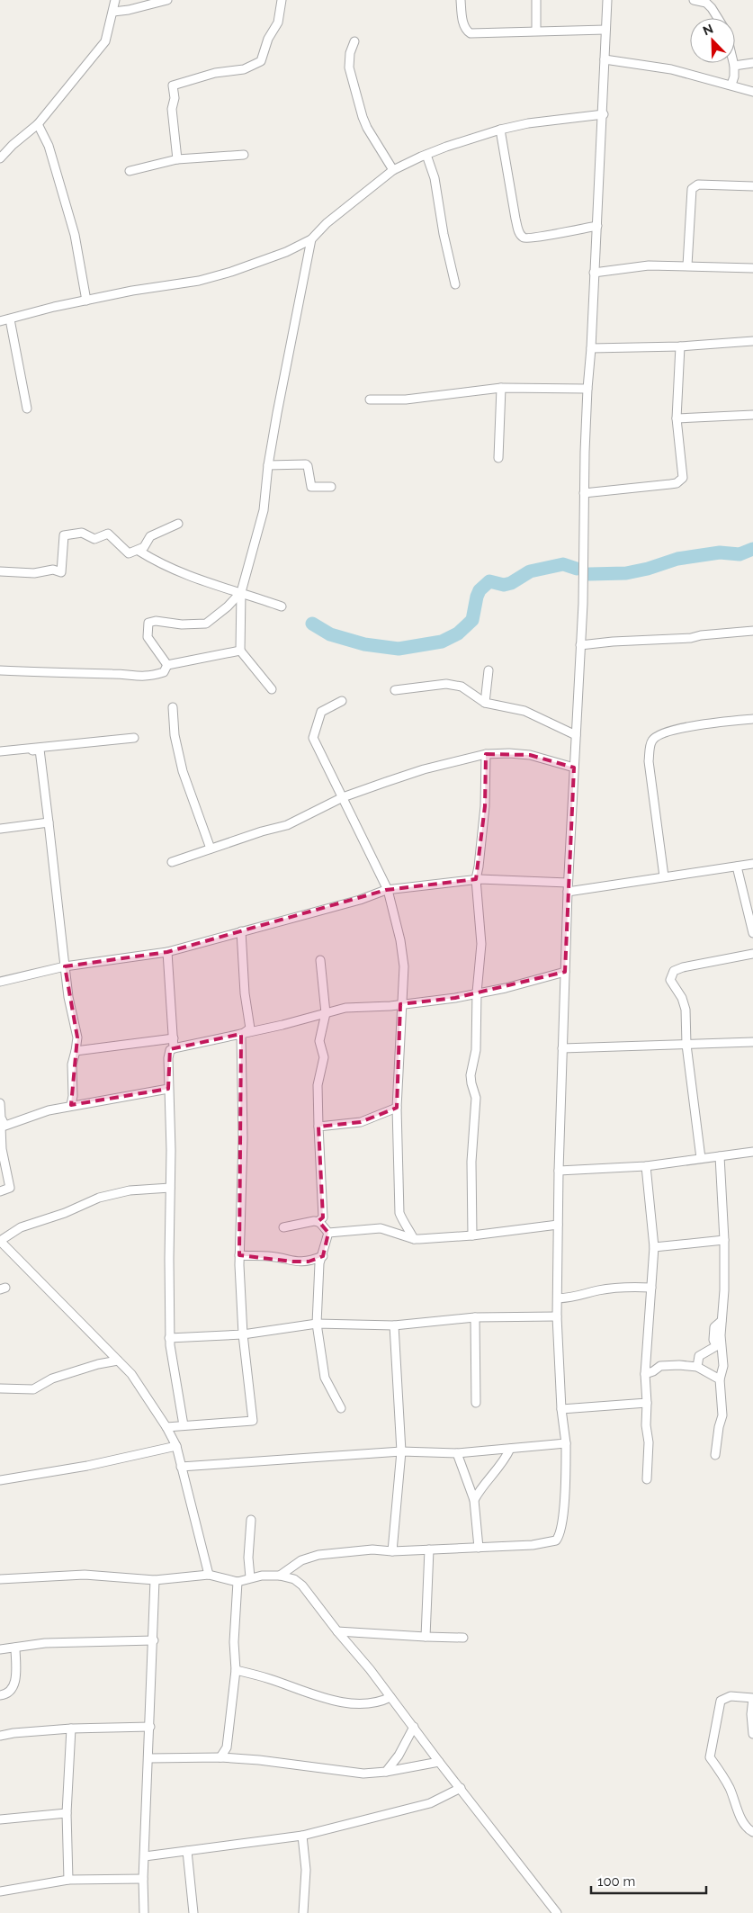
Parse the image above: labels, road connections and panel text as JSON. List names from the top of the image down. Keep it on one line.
{"scale_bar":"100 m","north":"top left"}
